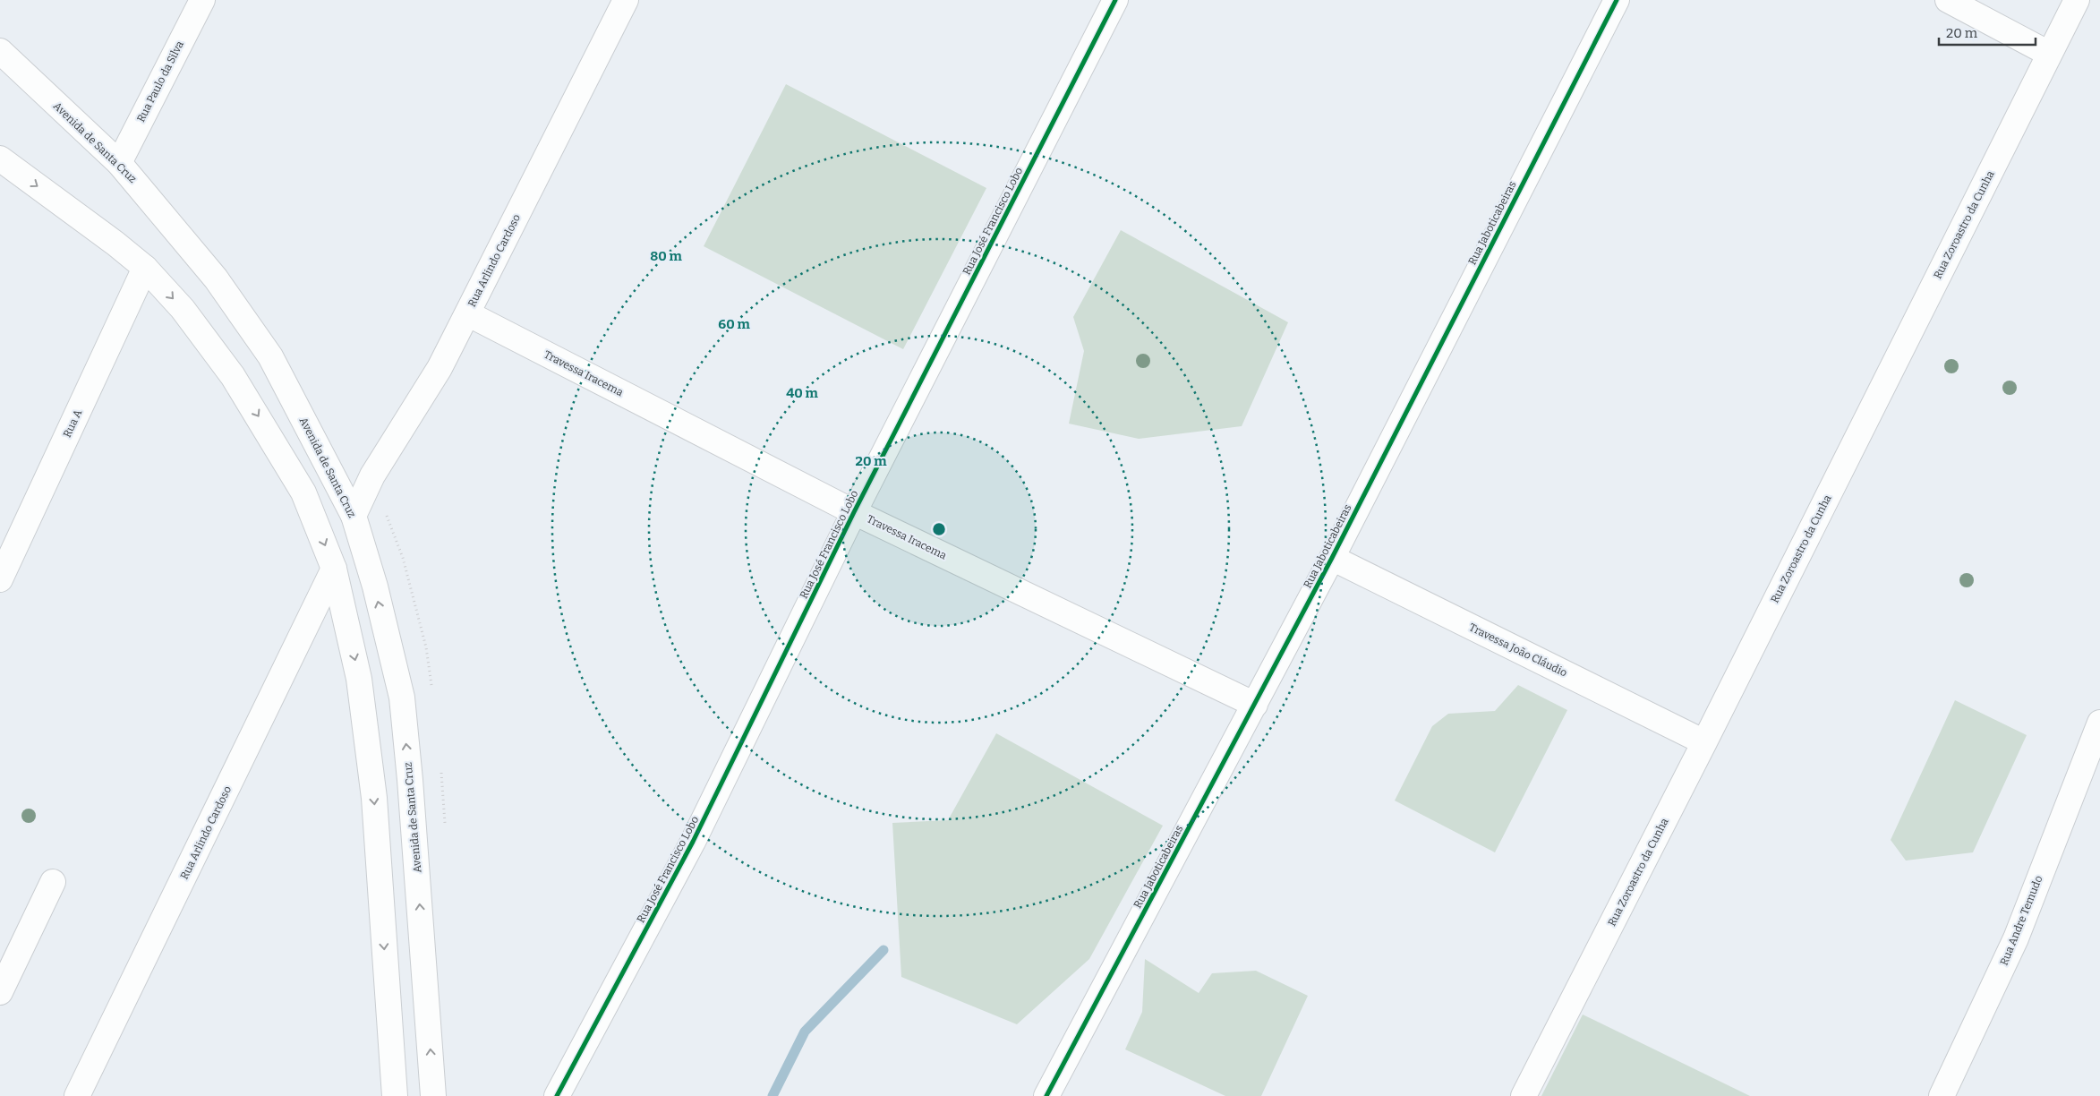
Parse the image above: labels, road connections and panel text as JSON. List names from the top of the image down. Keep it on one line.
{"streets":{"street":["Rua Paulo da Silva","Avenida de Santa Cruz","Rua José Francisco Lobo","Rua Jaboticabeiras","Rua Zoroastro da Cunha","Rua Arlindo Cardoso","Travessa Iracema","Rua A","Travessa João Cláudio","Rua Andre Temudo"]},"crossings":[["Rua Paulo da Silva","Avenida de Santa Cruz"],["Avenida de Santa Cruz","Rua Arlindo Cardoso"],["Rua José Francisco Lobo","Travessa Iracema"],["Rua Jaboticabeiras","Travessa Iracema"],["Rua Jaboticabeiras","Travessa João Cláudio"],["Rua Zoroastro da Cunha","Travessa João Cláudio"],["Rua Arlindo Cardoso","Travessa Iracema"]],"scale_bar":"20 m","rings":["80 m","60 m","40 m","20 m"]}
